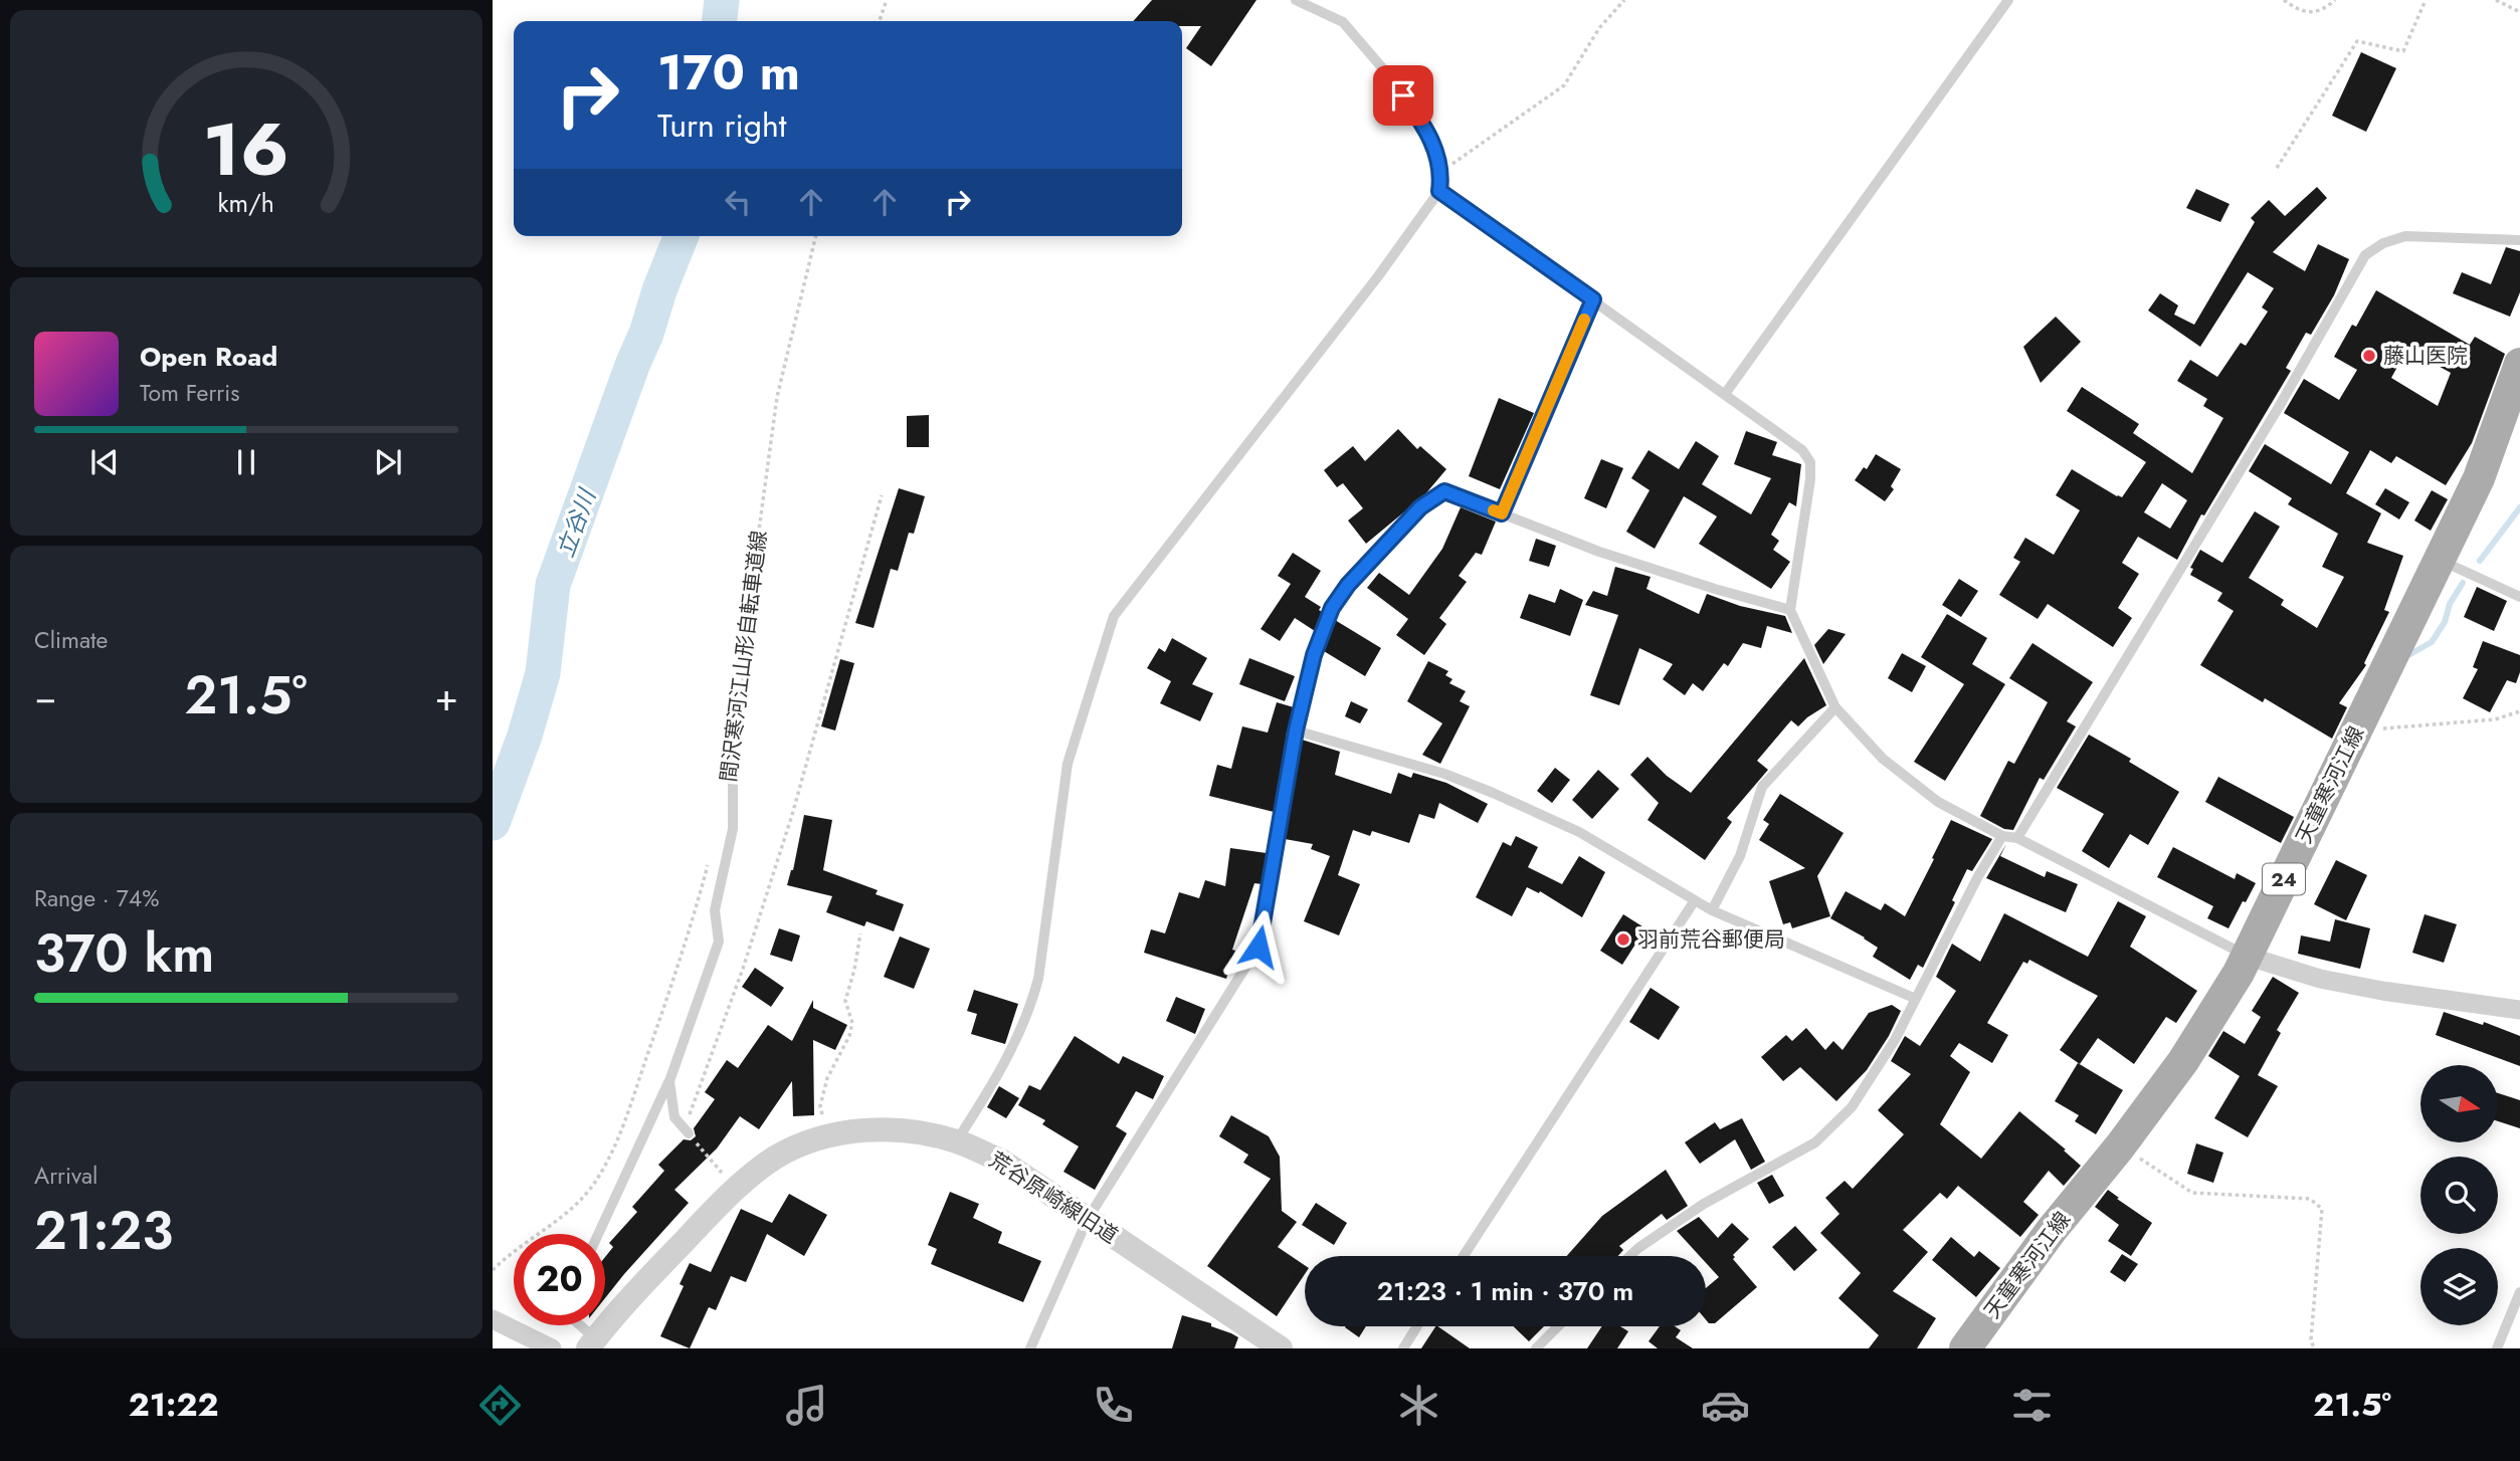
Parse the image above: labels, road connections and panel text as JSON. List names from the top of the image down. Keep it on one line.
{"streets":{"main road":["天童寒河江線","24"],"street":["荒谷原崎線旧道"],"path":["間沢寒河江山形自転車道線"]},"water":["立谷川"],"places":["藤山医院","羽前荒谷郵便局"],"north":"right","page":{"turn":["170 m","Turn right"],"song":["Open Road","Tom Ferris"],"tile":["Climate",["Range · 74%","370 km"],["Arrival","21:23"]],"heat":["−","21.5°","+"],"limit":"20","trip":"21:23 · 1 min · 370 m","tabs":["21:22","21.5°"],"gauge":["16","km/h"]}}
